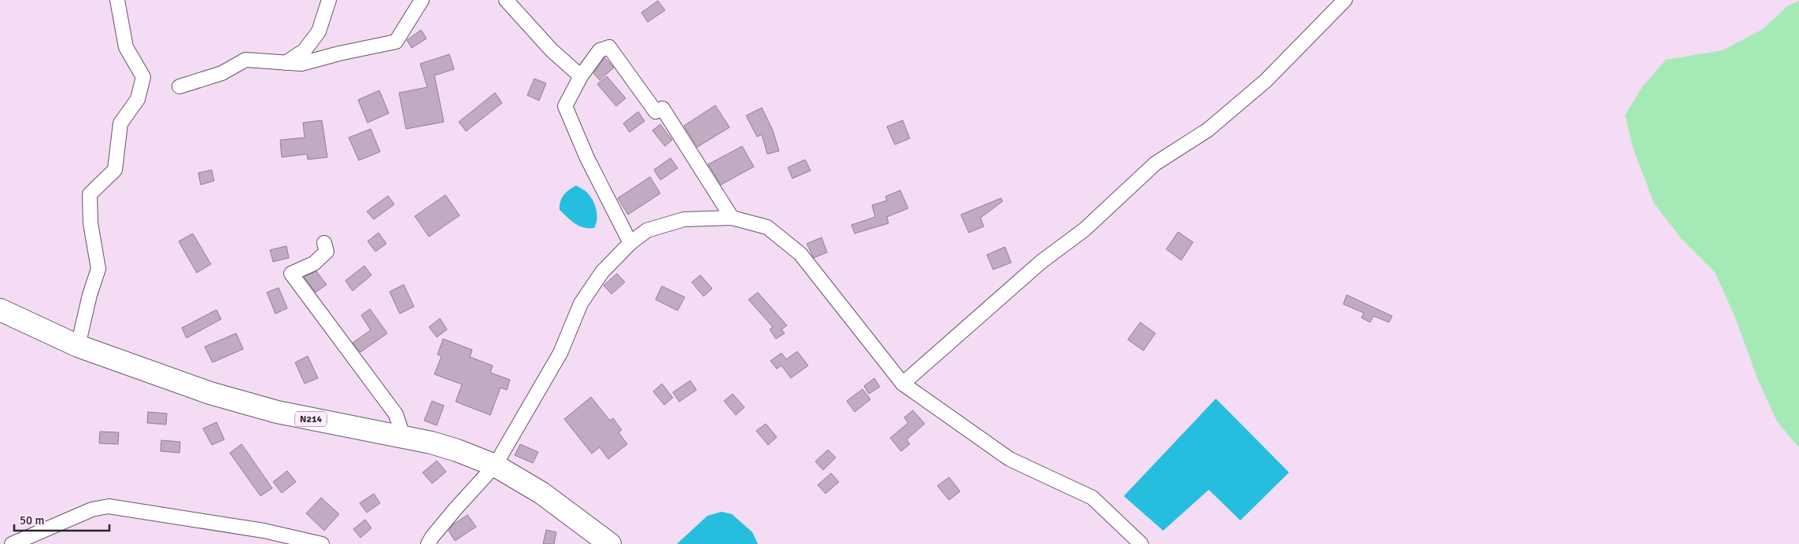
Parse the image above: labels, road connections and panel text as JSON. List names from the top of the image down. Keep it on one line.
{"streets":{"highway":["N214"]},"scale_bar":"50 m"}
